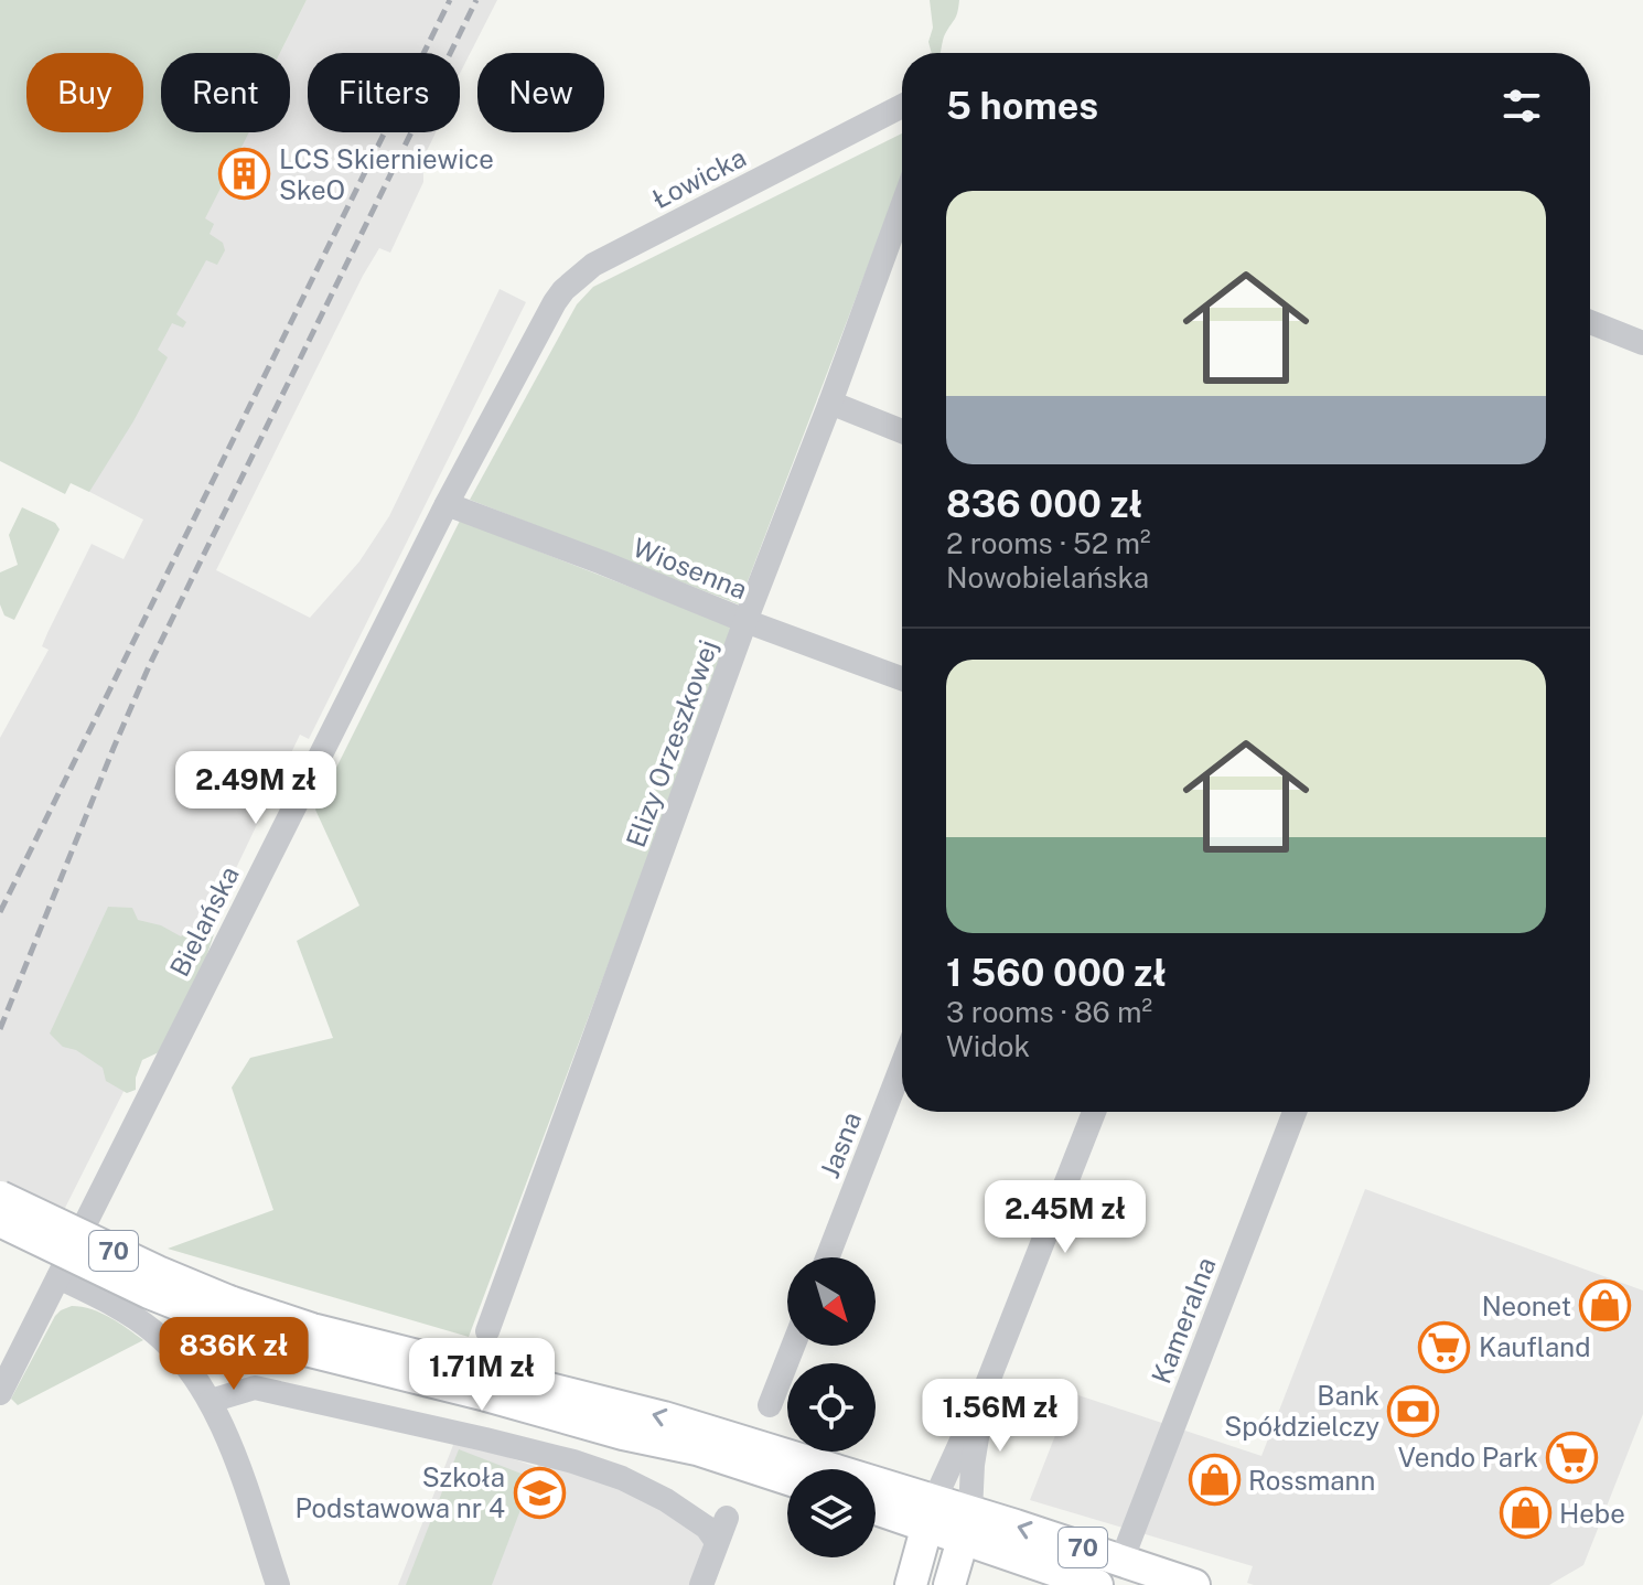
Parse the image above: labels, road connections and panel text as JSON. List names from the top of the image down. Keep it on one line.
{"streets":{"main road":["70"],"street":["Łowicka","Wiosenna","Elizy Orzeszkowej","Bielańska","Jasna","Kameralna"]},"crossings":[["Łowicka","Bielańska"],["Wiosenna","Elizy Orzeszkowej"],["Wiosenna","Bielańska"],["70","Kameralna"]],"places":{"building":["LCS Skierniewice SkeO"],"shop":["Neonet","Rossmann","Hebe"],"supermarket":["Kaufland","Vendo Park"],"bank":["Bank Spółdzielczy"],"school or university":["Szkoła Podstawowa nr 4"]},"north":"bottom right","page":{"chip":["Buy","Rent","Filters","New"],"heading":"5 homes","list":[{"name":"836 000 zł","note":"2 rooms · 52 m² · Nowobielańska"},{"name":"1 560 000 zł","note":"3 rooms · 86 m² · Widok"}],"price":["2.49M zł","2.45M zł","836K zł","1.71M zł","1.56M zł"]}}
